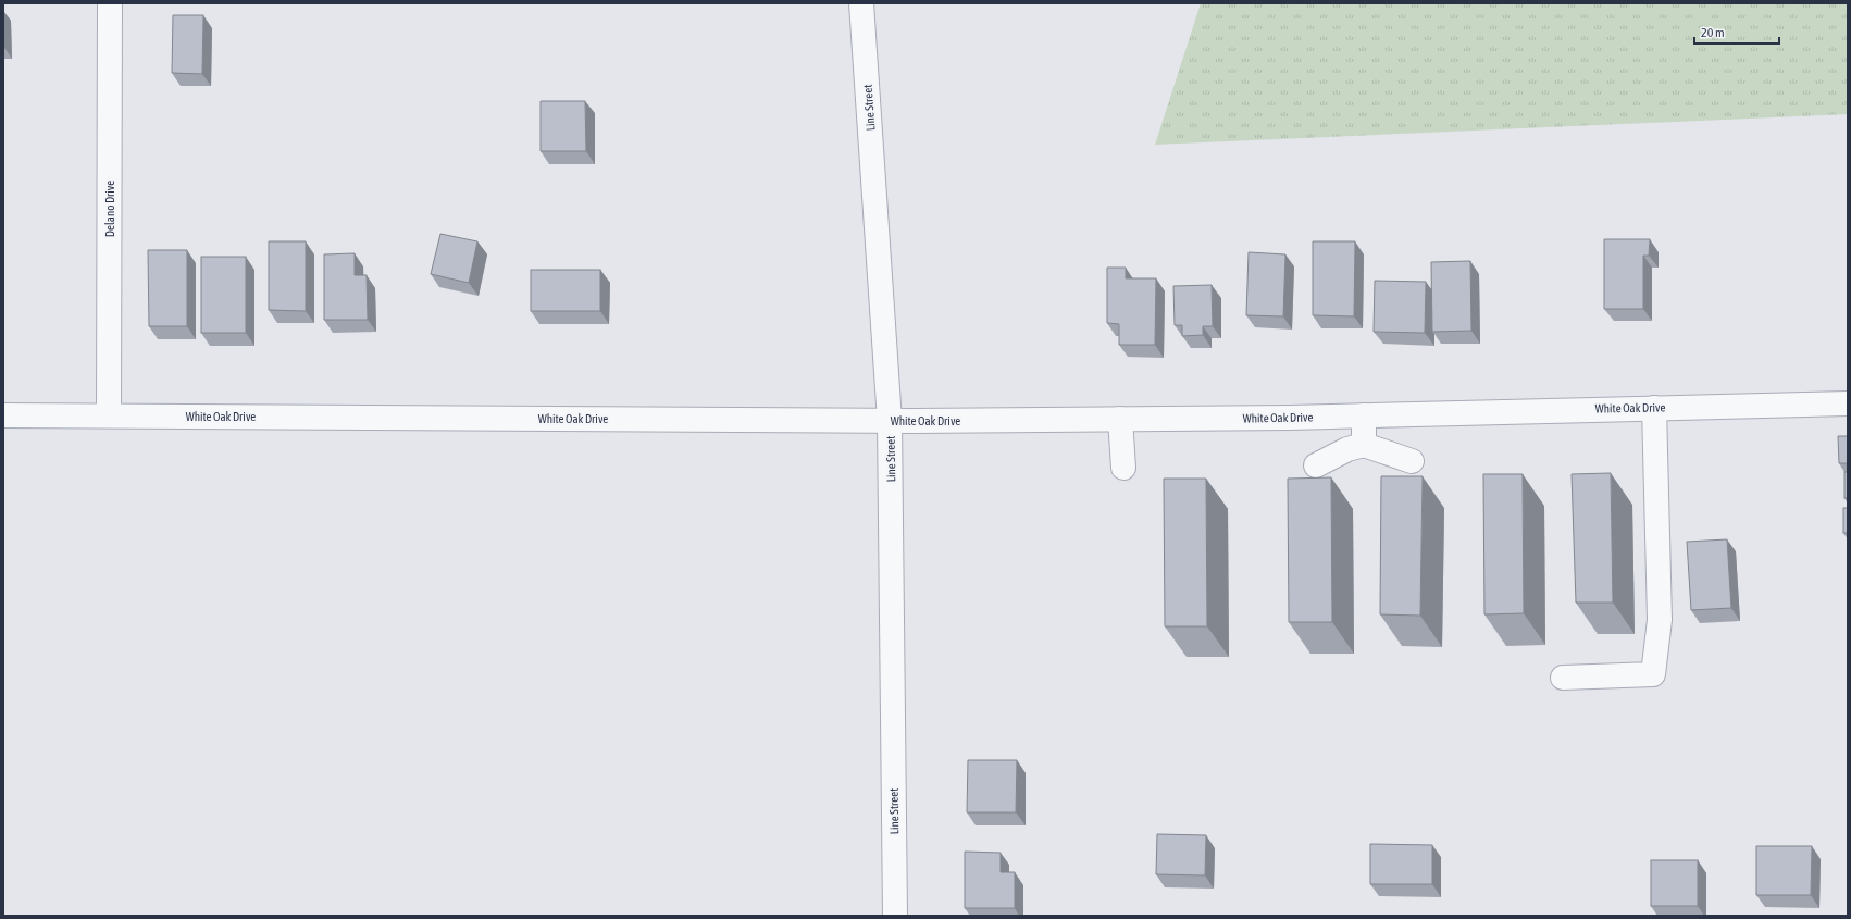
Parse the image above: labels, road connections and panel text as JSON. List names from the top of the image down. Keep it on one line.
{"streets":{"street":["Line Street","Delano Drive","White Oak Drive"]},"crossings":[["Line Street","White Oak Drive"],["Delano Drive","White Oak Drive"]],"scale_bar":"20 m"}
